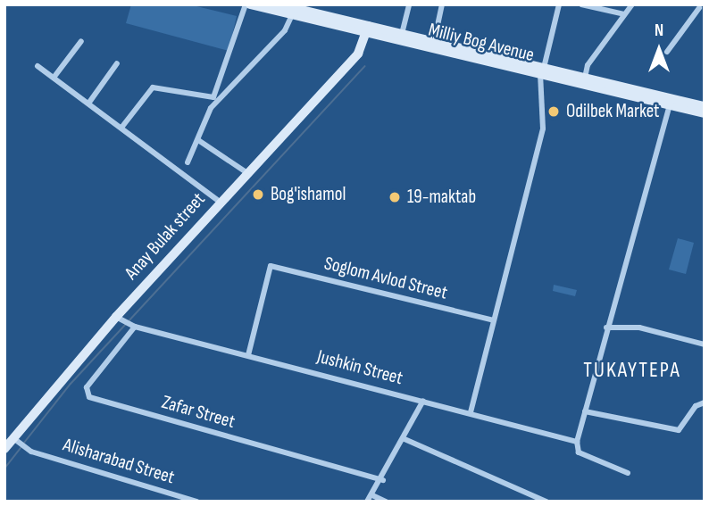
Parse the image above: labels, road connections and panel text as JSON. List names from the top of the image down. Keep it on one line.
{"streets":{"main road":["Milliy Bog Avenue","Anay Bulak street"],"street":["Soglom Avlod Street","Jushkin Street","Zafar Street","Alisharabad Street"]},"crossings":[["Milliy Bog Avenue","Anay Bulak street"],["Anay Bulak street","Jushkin Street"],["Anay Bulak street","Alisharabad Street"],["Soglom Avlod Street","Jushkin Street"],["Jushkin Street","Zafar Street"]],"districts":["TUKAYTEPA"],"places":["Odilbek Market","Bog'ishamol","19-maktab"],"north":"top"}
